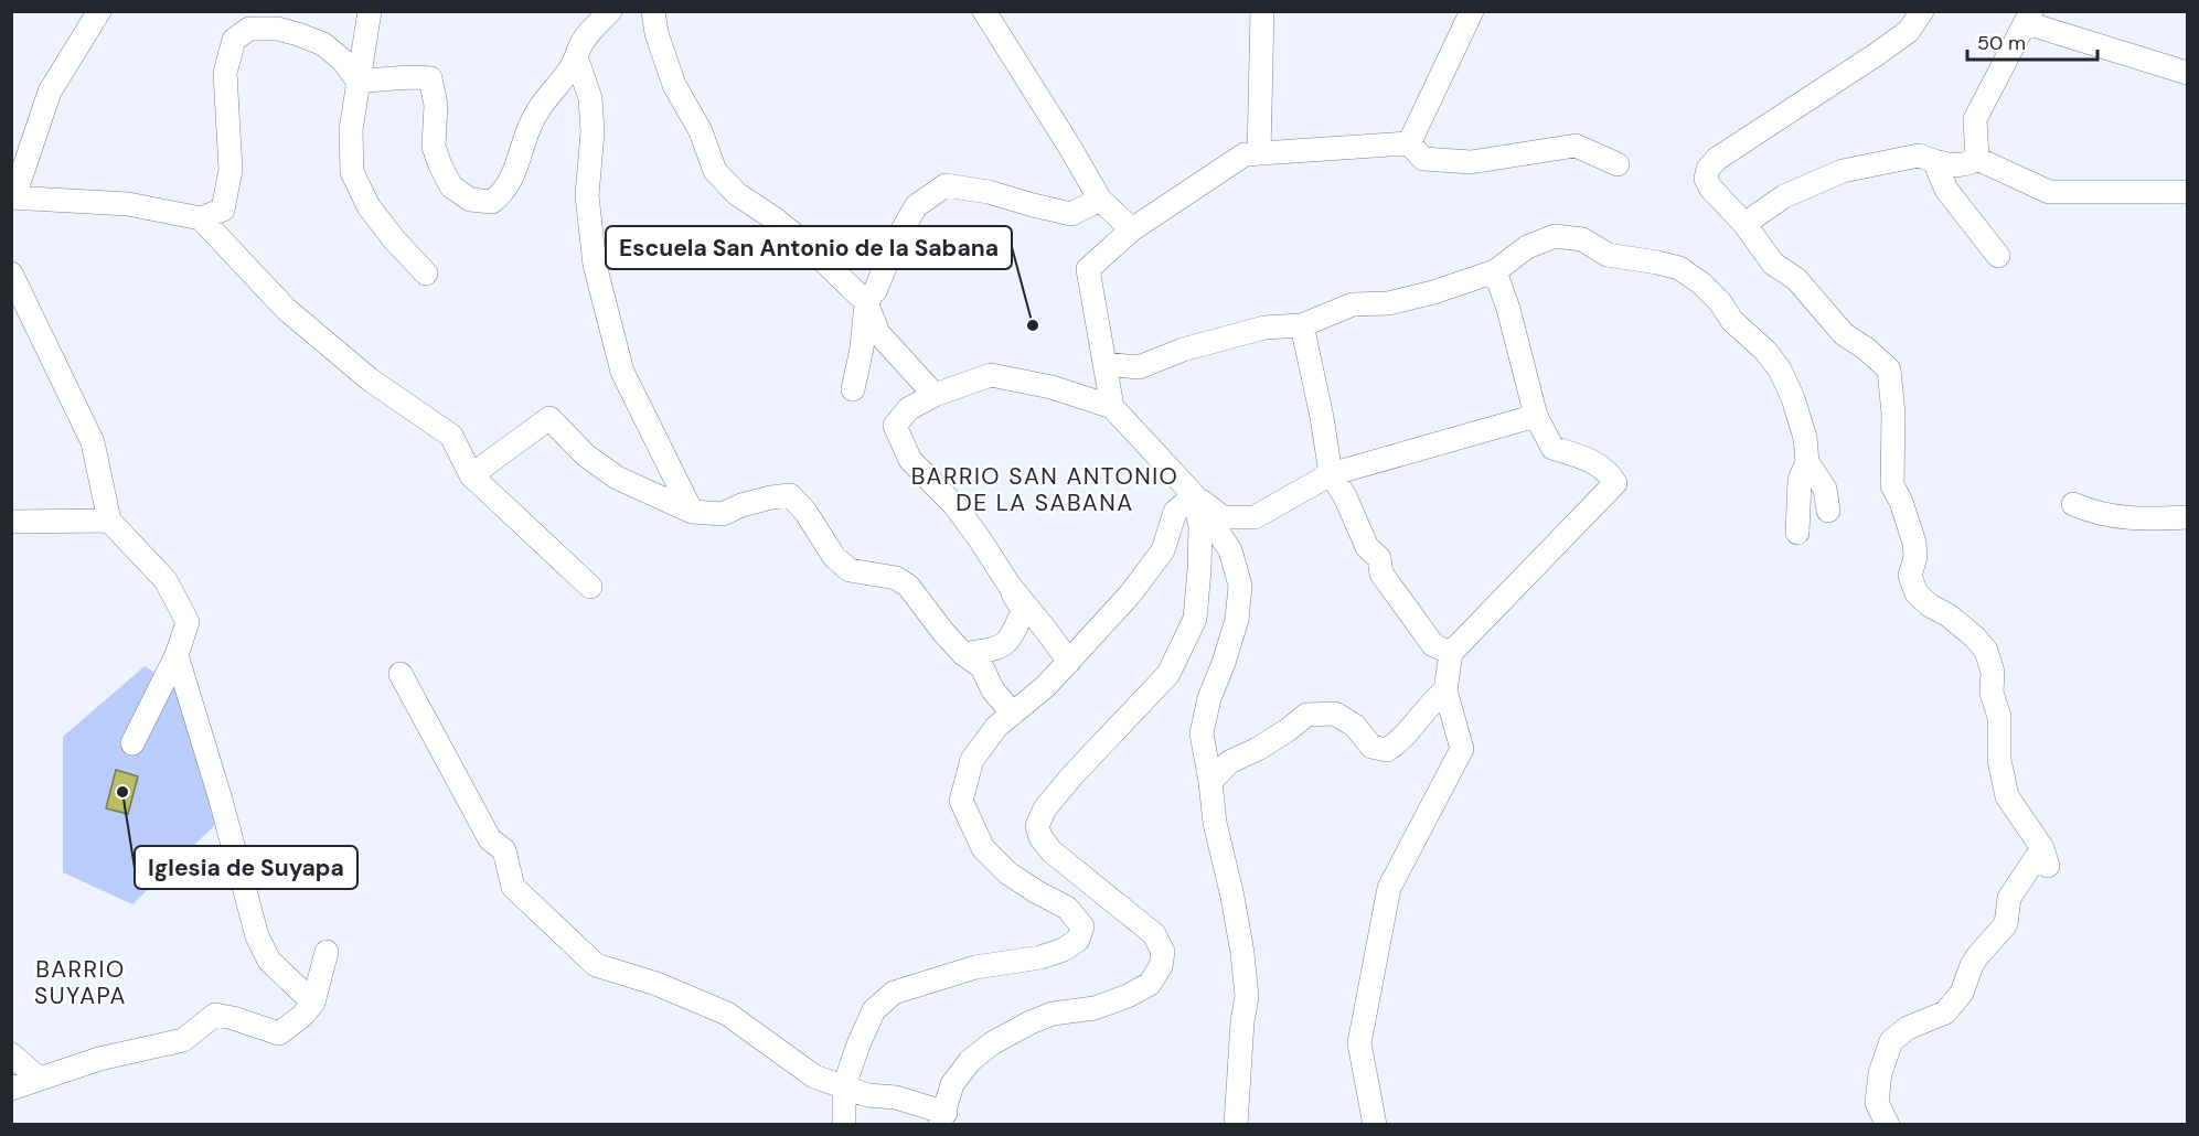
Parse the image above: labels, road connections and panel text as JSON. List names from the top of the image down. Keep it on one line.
{"districts":["BARRIO SAN ANTONIO DE LA SABANA","BARRIO SUYAPA"],"places":["Escuela San Antonio de la Sabana","Iglesia de Suyapa"],"scale_bar":"50 m"}
